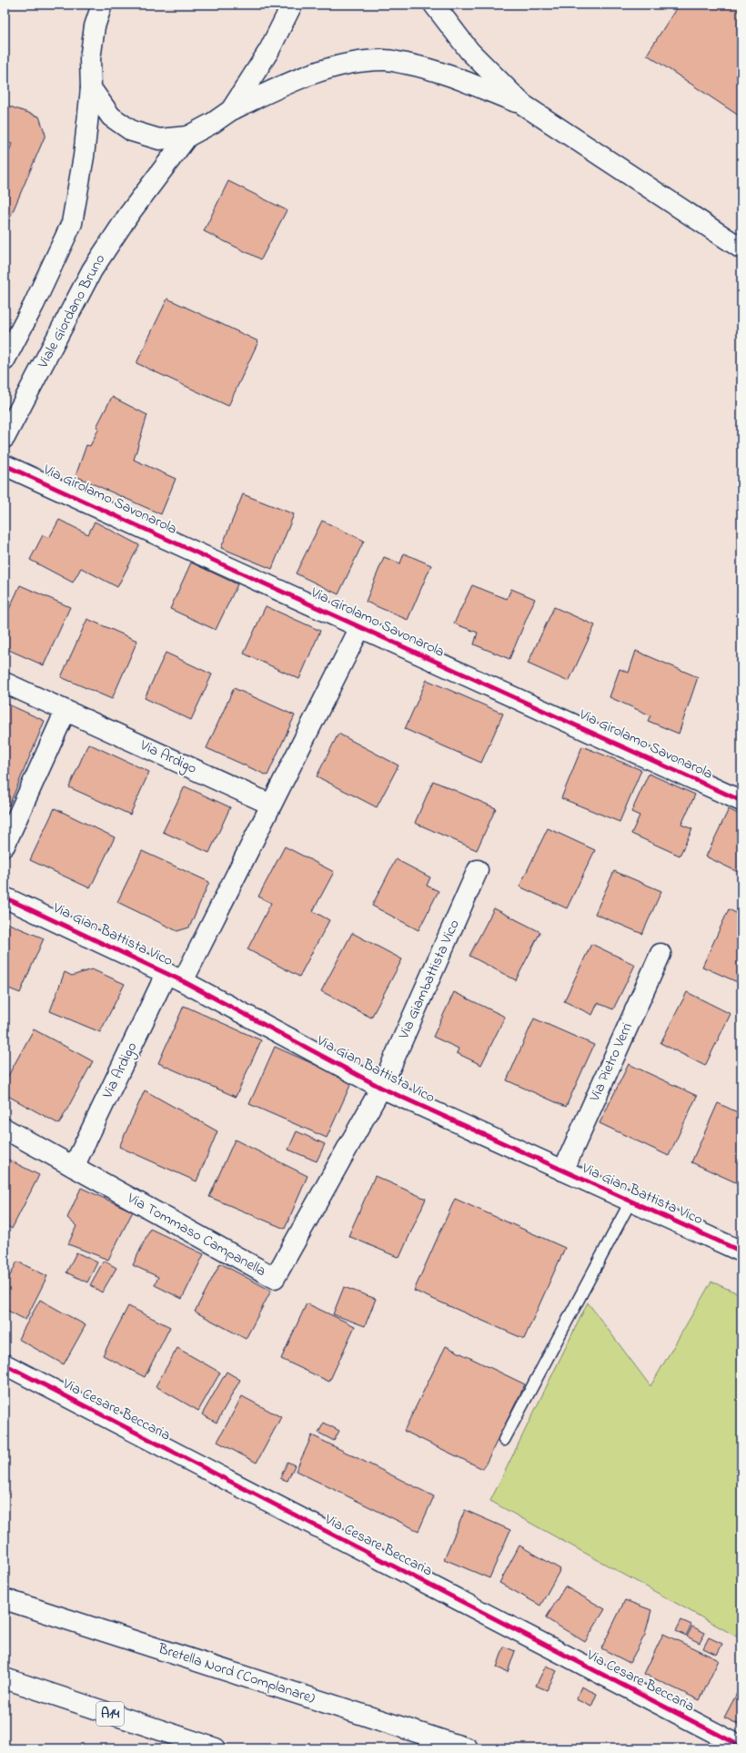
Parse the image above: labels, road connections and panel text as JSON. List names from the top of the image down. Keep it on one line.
{"streets":{"main road":["Viale Giordano Bruno","Via Girolamo Savonarola","Via Ardigo","Via Gian Battista Vico","Via Giambattista Vico","Via Pietro Verri","Via Tommaso Campanella","Via Cesare Beccaria","Bretella Nord (Complanare)","A14"]},"crossings":[["Via Girolamo Savonarola","Via Ardigo"],["Via Ardigo","Via Gian Battista Vico"],["Via Ardigo","Via Tommaso Campanella"],["Via Gian Battista Vico","Via Giambattista Vico"],["Via Gian Battista Vico","Via Pietro Verri"],["Via Gian Battista Vico","Via Tommaso Campanella"],["Via Giambattista Vico","Via Tommaso Campanella"]]}
